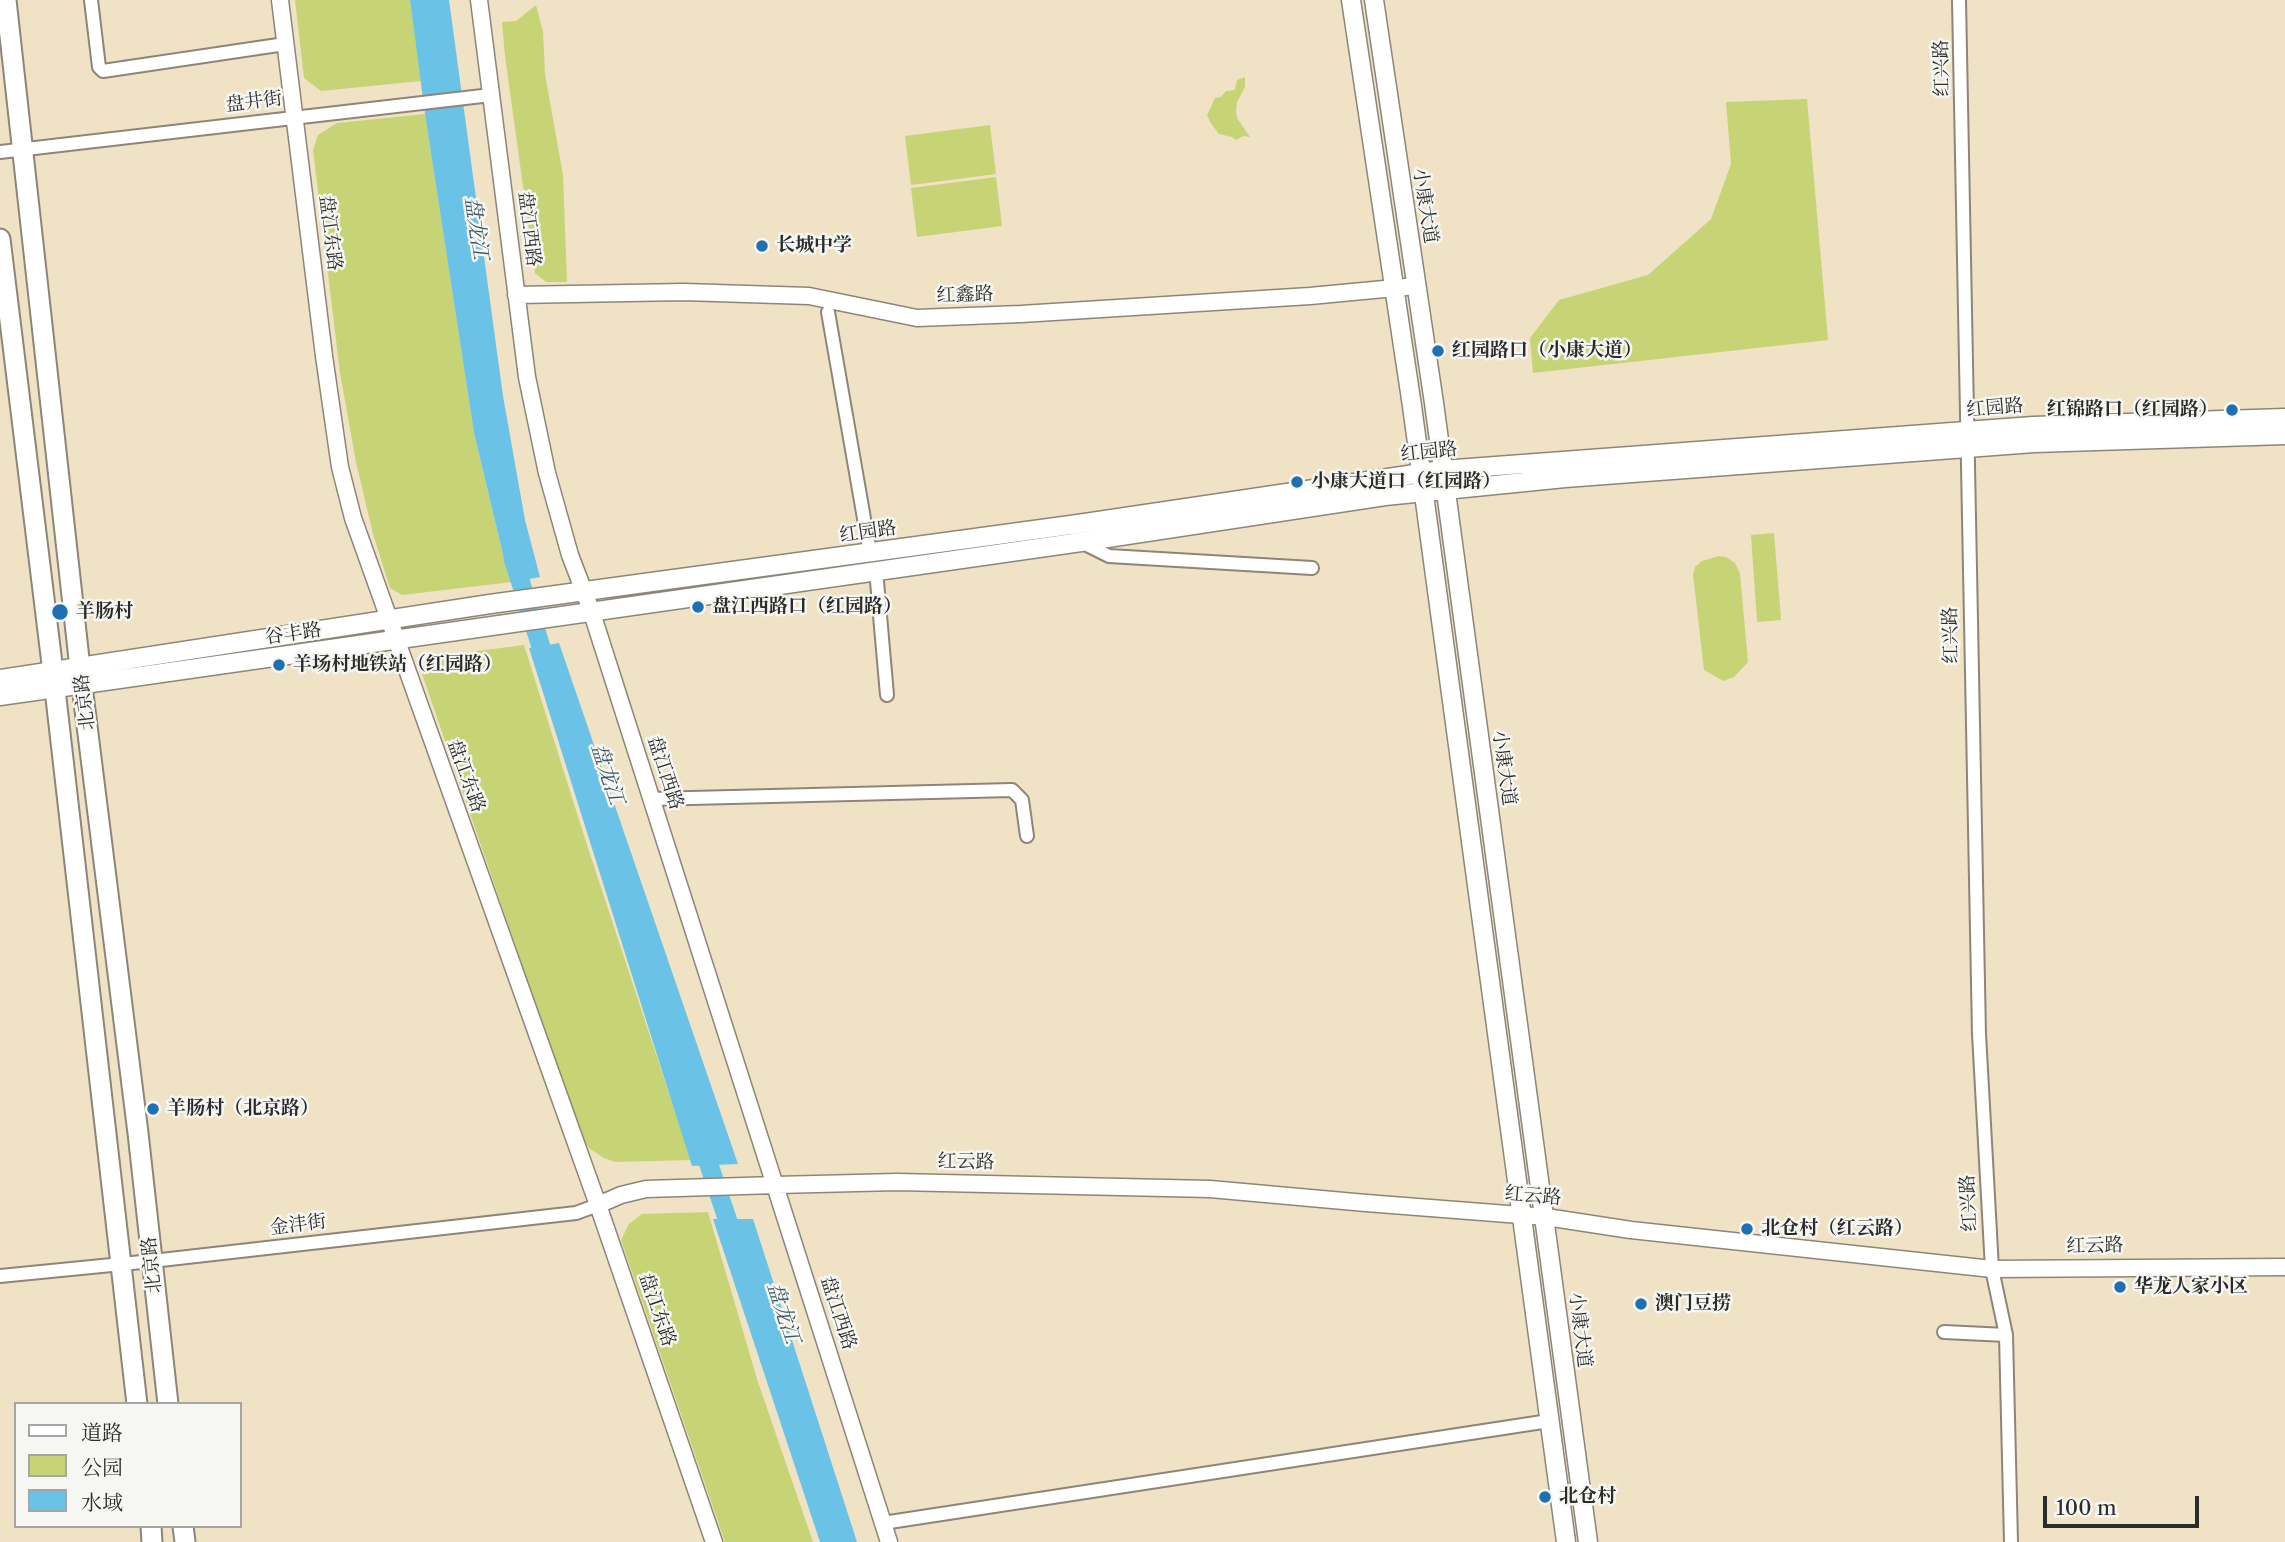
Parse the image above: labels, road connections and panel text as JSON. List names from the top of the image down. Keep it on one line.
{"streets":{"main road":["小康大道","红园路","谷丰路","北京路"],"street":["红兴路","盘井街","盘江西路","盘江东路","红鑫路","红云路","金沣街"]},"crossings":[["红兴路","红园路"],["红兴路","红云路"],["盘井街","盘江西路"],["盘井街","盘江东路"],["盘井街","北京路"],["小康大道","红鑫路"],["小康大道","红园路"],["小康大道","红云路"],["盘江西路","红鑫路"],["盘江西路","红园路"],["盘江西路","谷丰路"],["盘江西路","红云路"],["盘江东路","谷丰路"],["盘江东路","红云路"],["盘江东路","金沣街"],["红园路","谷丰路"],["谷丰路","北京路"],["北京路","金沣街"],["红云路","金沣街"]],"water":["盘龙江"],"places":["长城中学","红园路口（小康大道）","红锦路口（红园路）","小康大道口（红园路）","盘江西路口（红园路）","羊肠村","羊场村地铁站（红园路）","羊肠村（北京路）","北仓村（红云路）","华龙人家小区","澳门豆捞","北仓村"],"legend":["道路","公园","水域"],"scale_bar":"100 m"}
